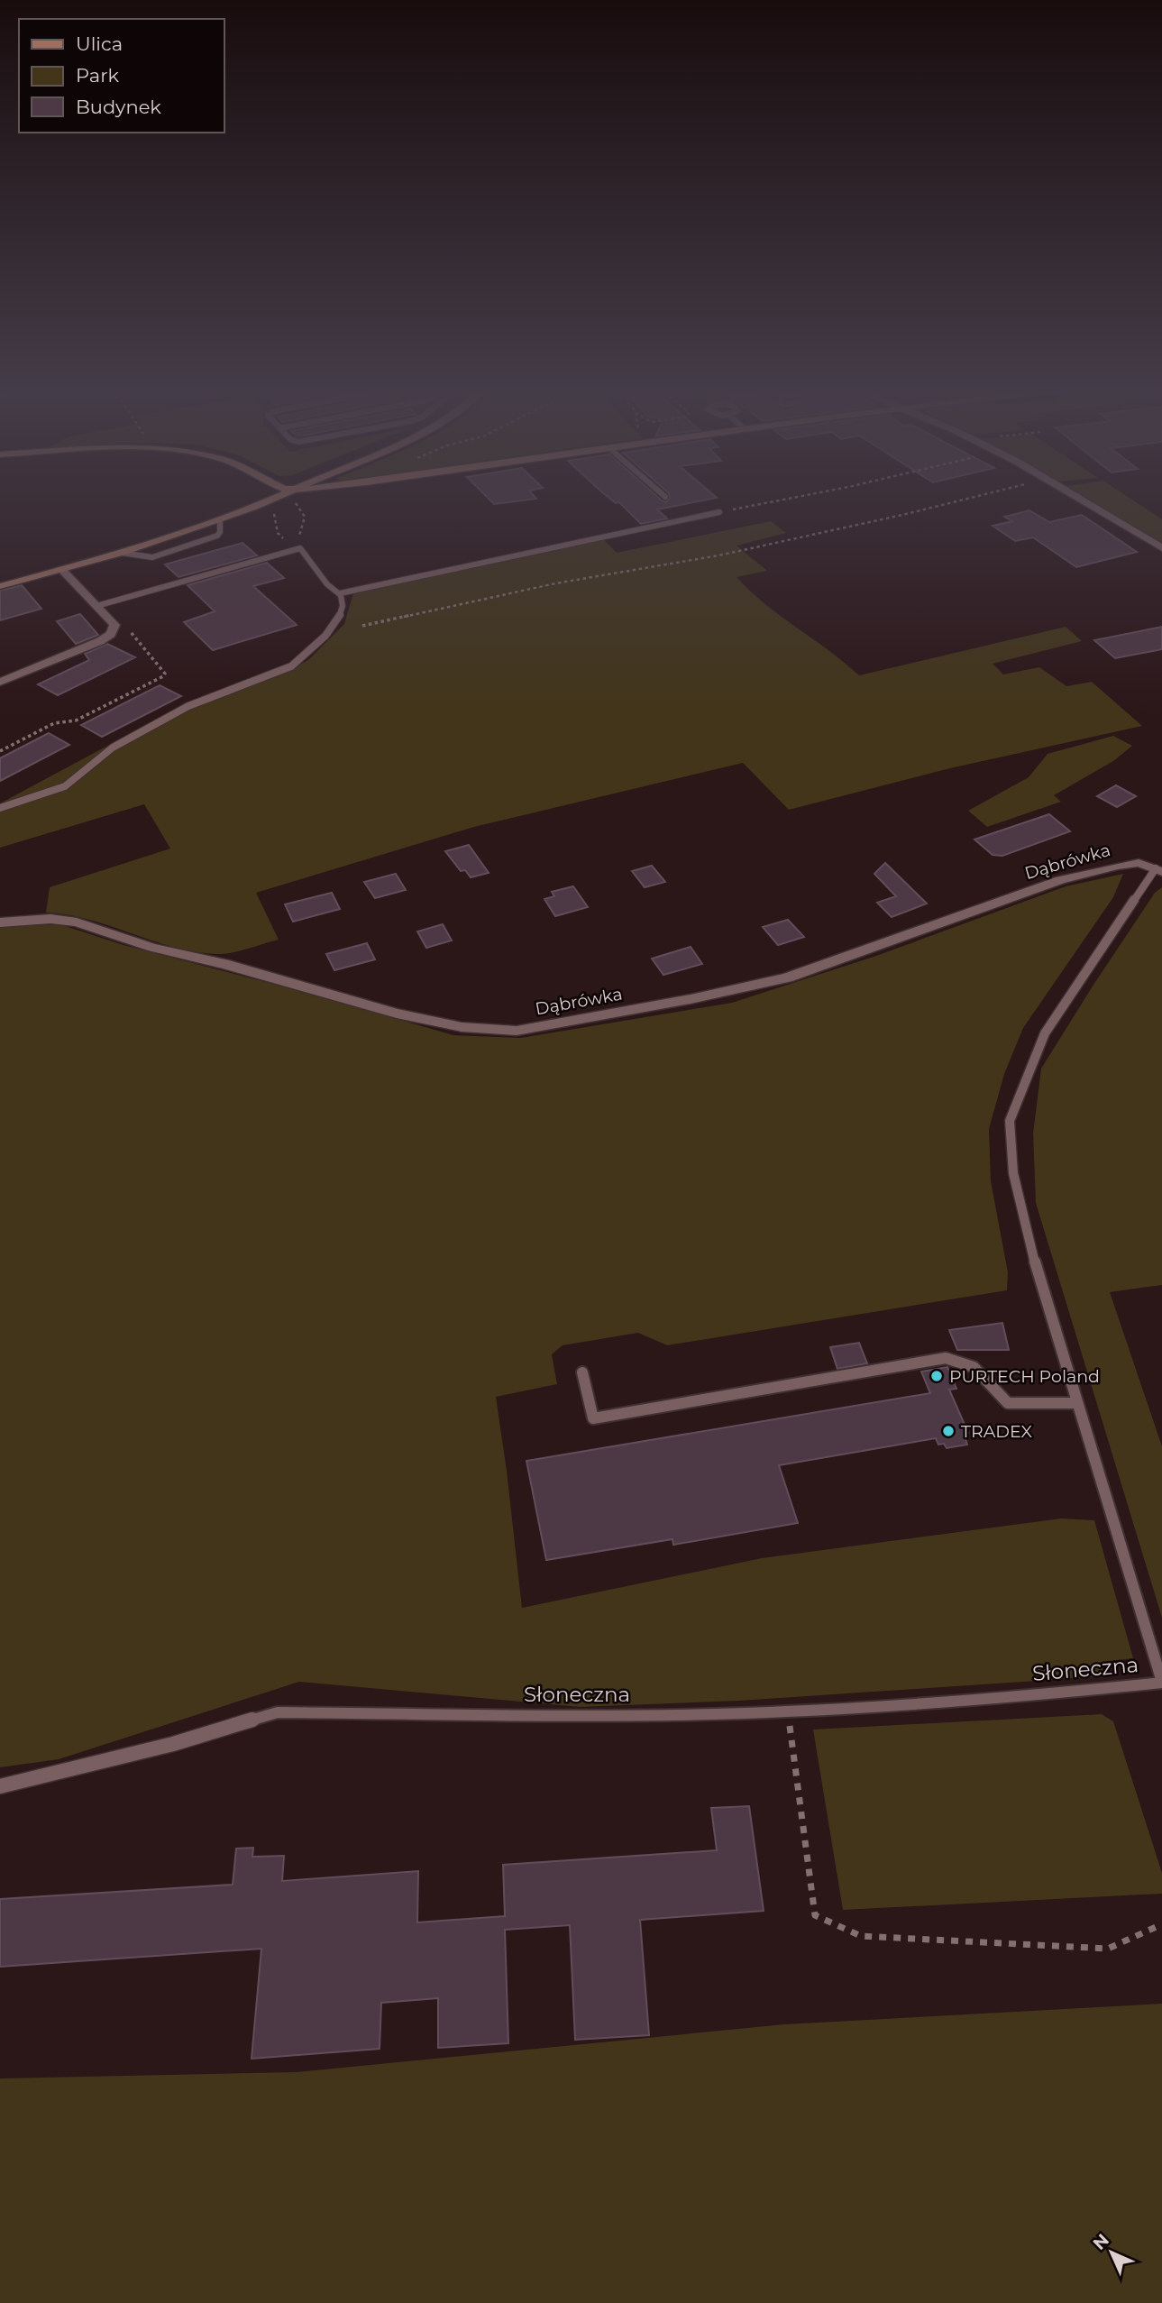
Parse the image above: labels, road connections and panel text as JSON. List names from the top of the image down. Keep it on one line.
{"streets":{"street":["Dąbrówka"],"lane":["Słoneczna"]},"places":["PURTECH Poland","TRADEX"],"legend":["Ulica","Park","Budynek"],"north":"top left"}
